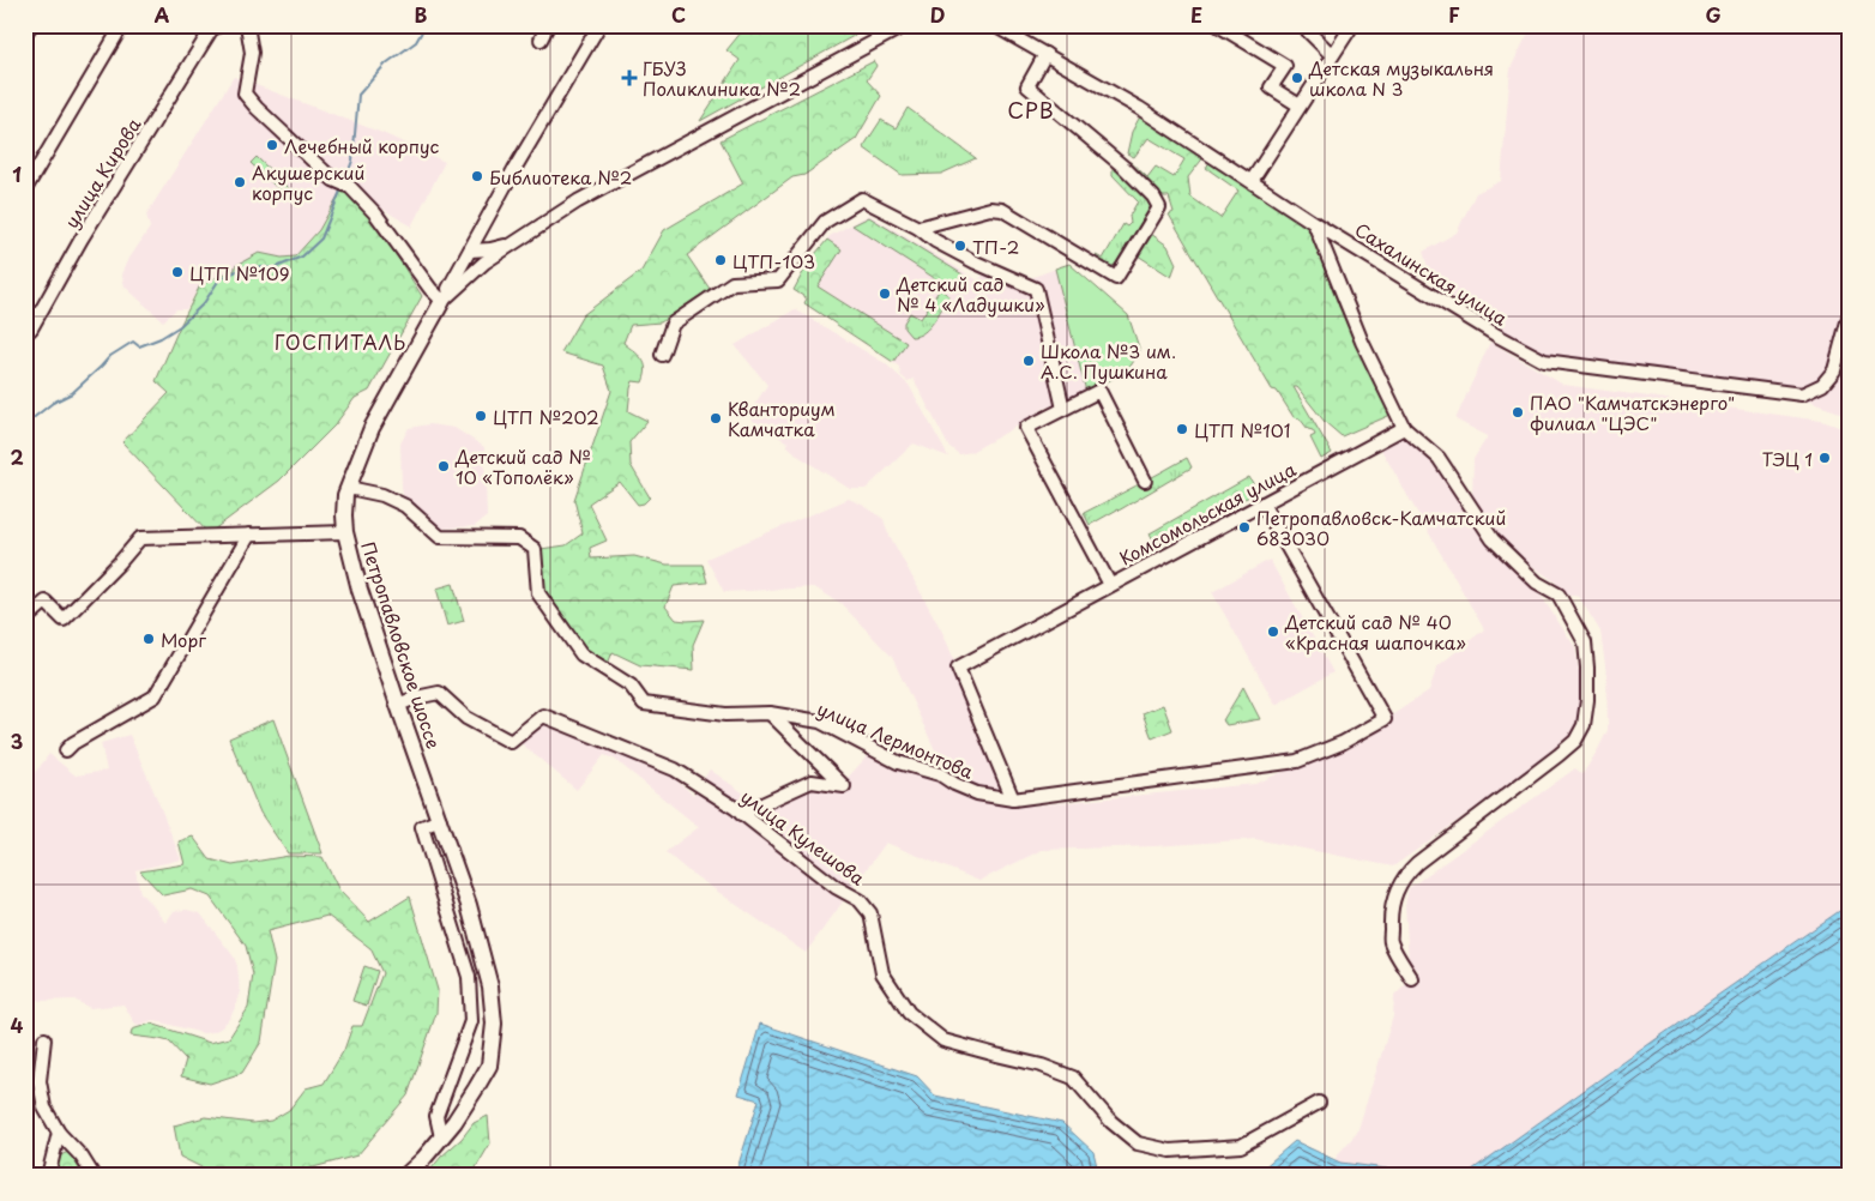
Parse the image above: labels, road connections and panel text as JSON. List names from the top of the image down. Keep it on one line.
{"streets":{"main road":["Петропавловское шоссе"],"street":["улица Кирова","Сахалинская улица","Комсомольская улица","улица Лермонтова","улица Кулешова"]},"crossings":[["Комсомольская улица","улица Лермонтова"],["Петропавловское шоссе","улица Лермонтова"],["Петропавловское шоссе","улица Кулешова"]],"districts":["СРВ","ГОСПИТАЛЬ"],"places":{"health":["ГБУЗ Поликлиника №2"],"other":["Детская музыкальня школа N 3","Лечебный корпус","Библиотека №2","Акушерский корпус","ТП-2","ЦТП-103","ЦТП №109","Детский сад № 4 «Ладушки»","Школа №3 им. А.С. Пушкина","ПАО \"Камчатскэнерго\" филиал \"ЦЭС\"","ЦТП №202","Кванториум Камчатка","ЦТП №101","ТЭЦ 1","Детский сад № 10 «Тополёк»","Петропавловск-Камчатский 683030","Детский сад № 40 «Красная шапочка»","Морг"]},"grid":{"columns":["A","B","C","D","E","F","G"],"rows":["1","2","3","4"]}}
